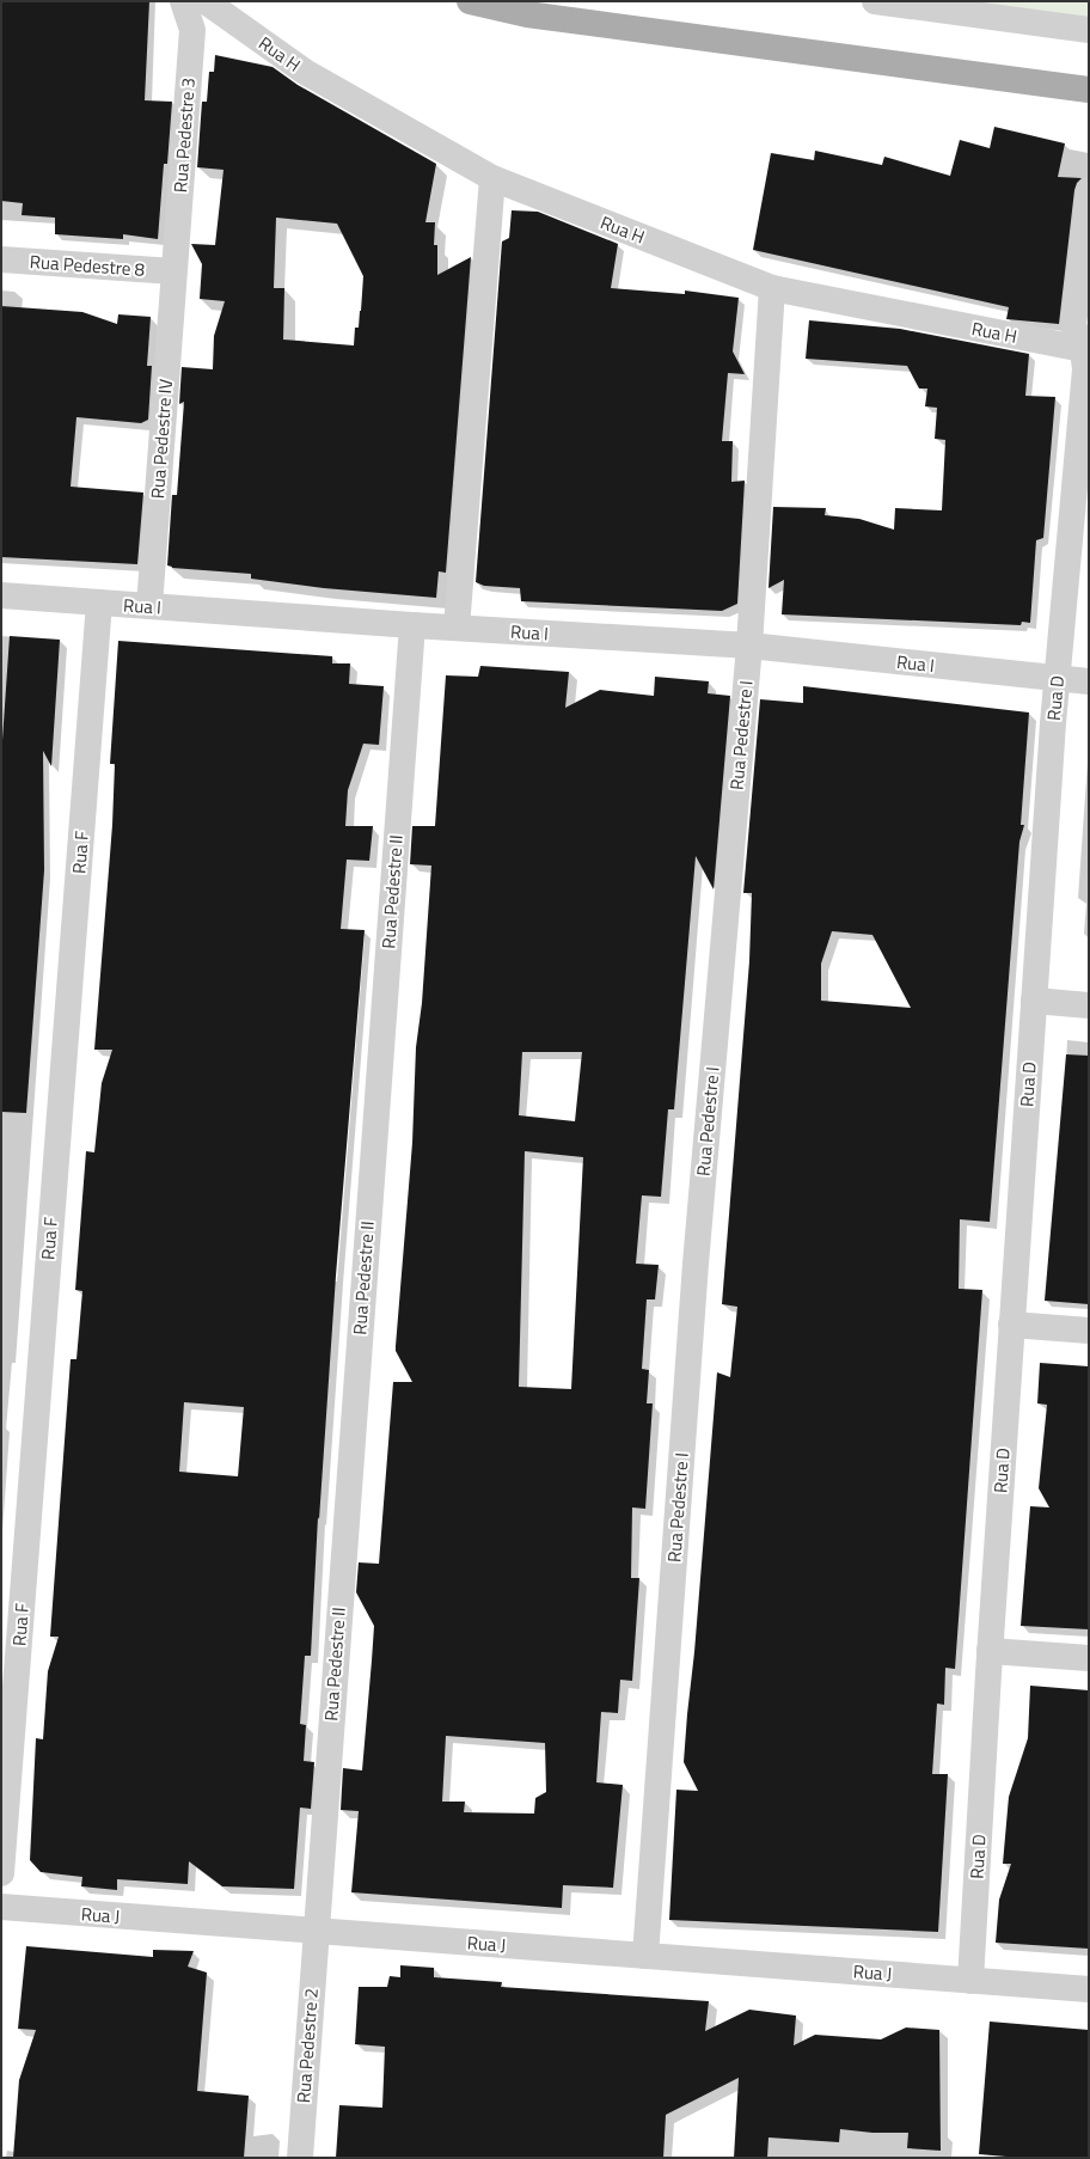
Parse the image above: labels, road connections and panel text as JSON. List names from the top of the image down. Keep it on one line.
{"streets":{"street":["Rua H","Rua Pedestre 3","Rua Pedestre 8","Rua Pedestre IV","Rua I","Rua D","Rua Pedestre I","Rua F","Rua Pedestre II","Rua J","Rua Pedestre 2"]},"crossings":[["Rua H","Rua D"],["Rua H","Rua Pedestre I"],["Rua Pedestre 3","Rua Pedestre 8"],["Rua Pedestre 3","Rua Pedestre IV"],["Rua Pedestre 8","Rua Pedestre IV"],["Rua Pedestre IV","Rua I"],["Rua I","Rua D"],["Rua I","Rua Pedestre I"],["Rua I","Rua F"],["Rua I","Rua Pedestre II"],["Rua D","Rua J"],["Rua Pedestre I","Rua J"],["Rua Pedestre II","Rua J"],["Rua Pedestre II","Rua Pedestre 2"],["Rua J","Rua Pedestre 2"]]}
